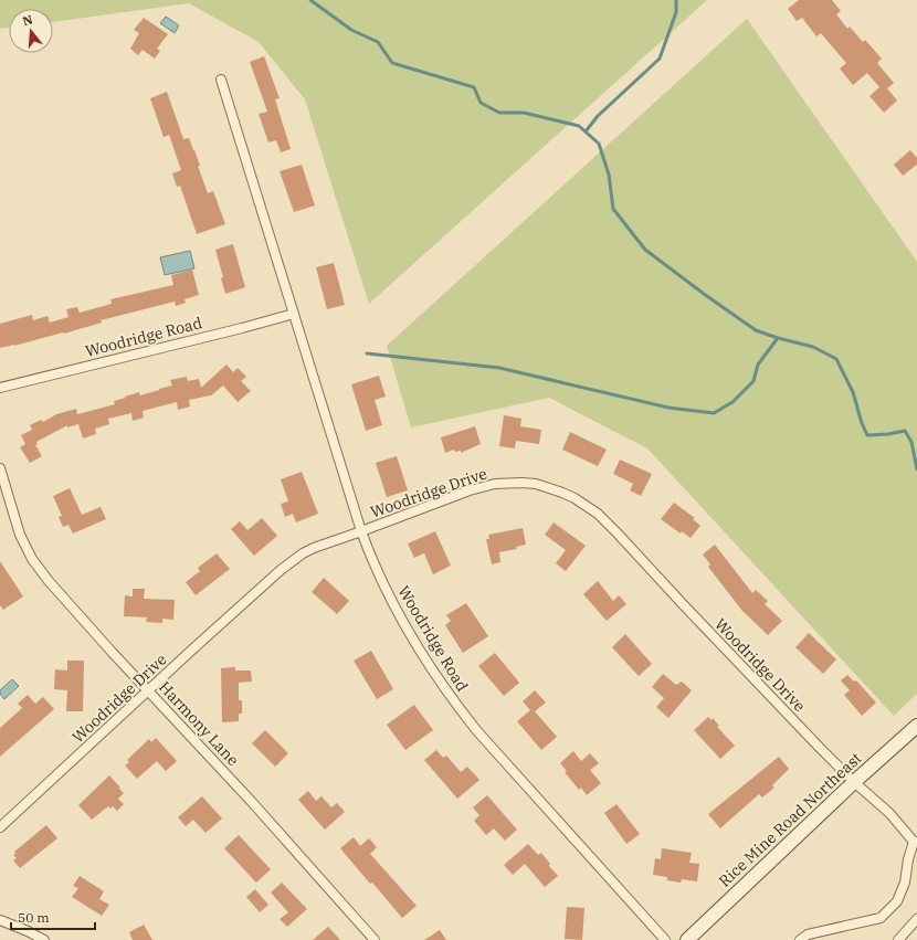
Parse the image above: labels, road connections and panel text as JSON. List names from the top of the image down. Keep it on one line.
{"streets":{"main road":["Rice Mine Road Northeast"],"street":["Woodridge Road","Woodridge Drive","Harmony Lane"]},"crossings":[["Woodridge Road","Woodridge Drive"],["Woodridge Drive","Harmony Lane"],["Woodridge Drive","Rice Mine Road Northeast"]],"scale_bar":"50 m","north":"top"}
